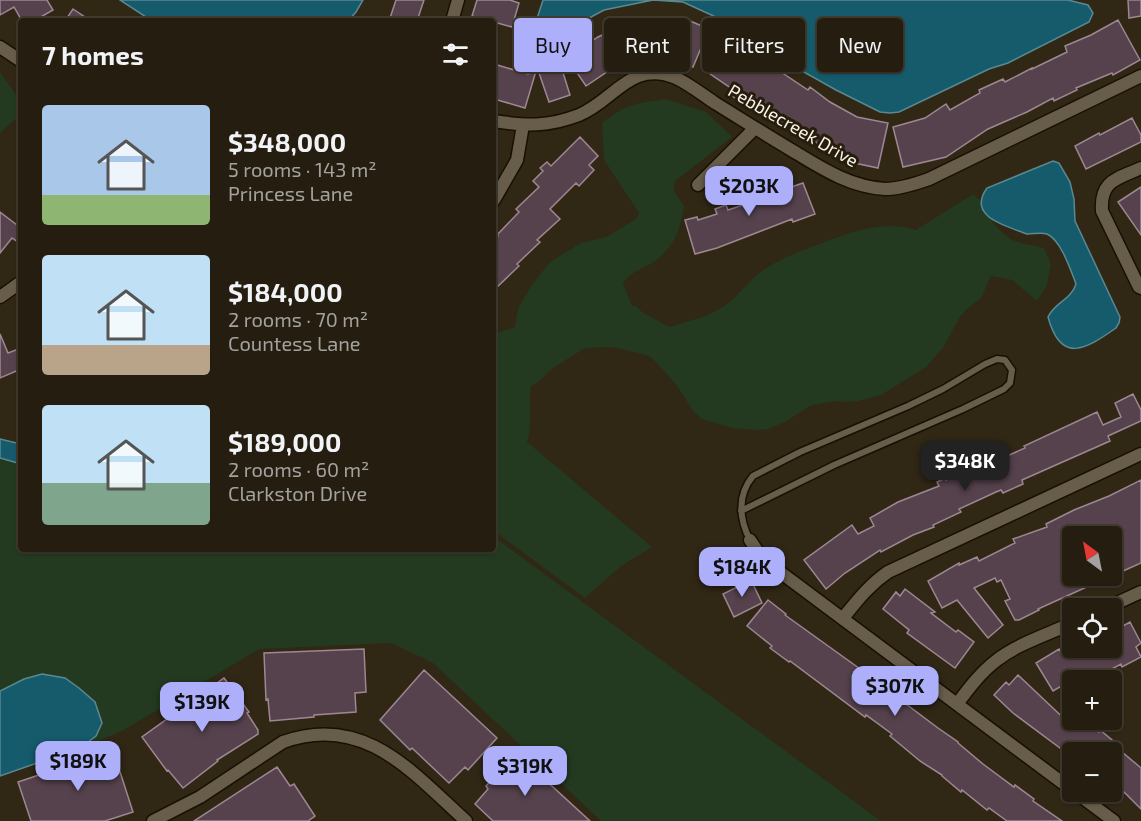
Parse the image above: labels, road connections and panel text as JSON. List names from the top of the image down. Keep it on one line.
{"streets":{"street":["Pebblecreek Drive"]},"north":"top left","page":{"chip":["Buy","Rent","Filters","New"],"heading":"7 homes","list":[{"name":"$348,000","note":"5 rooms · 143 m² · Princess Lane"},{"name":"$184,000","note":"2 rooms · 70 m² · Countess Lane"},{"name":"$189,000","note":"2 rooms · 60 m² · Clarkston Drive"}],"price":["$203K","$348K","$184K","$307K","$139K","$189K","$319K"],"map_buttons":["+","−"]}}
